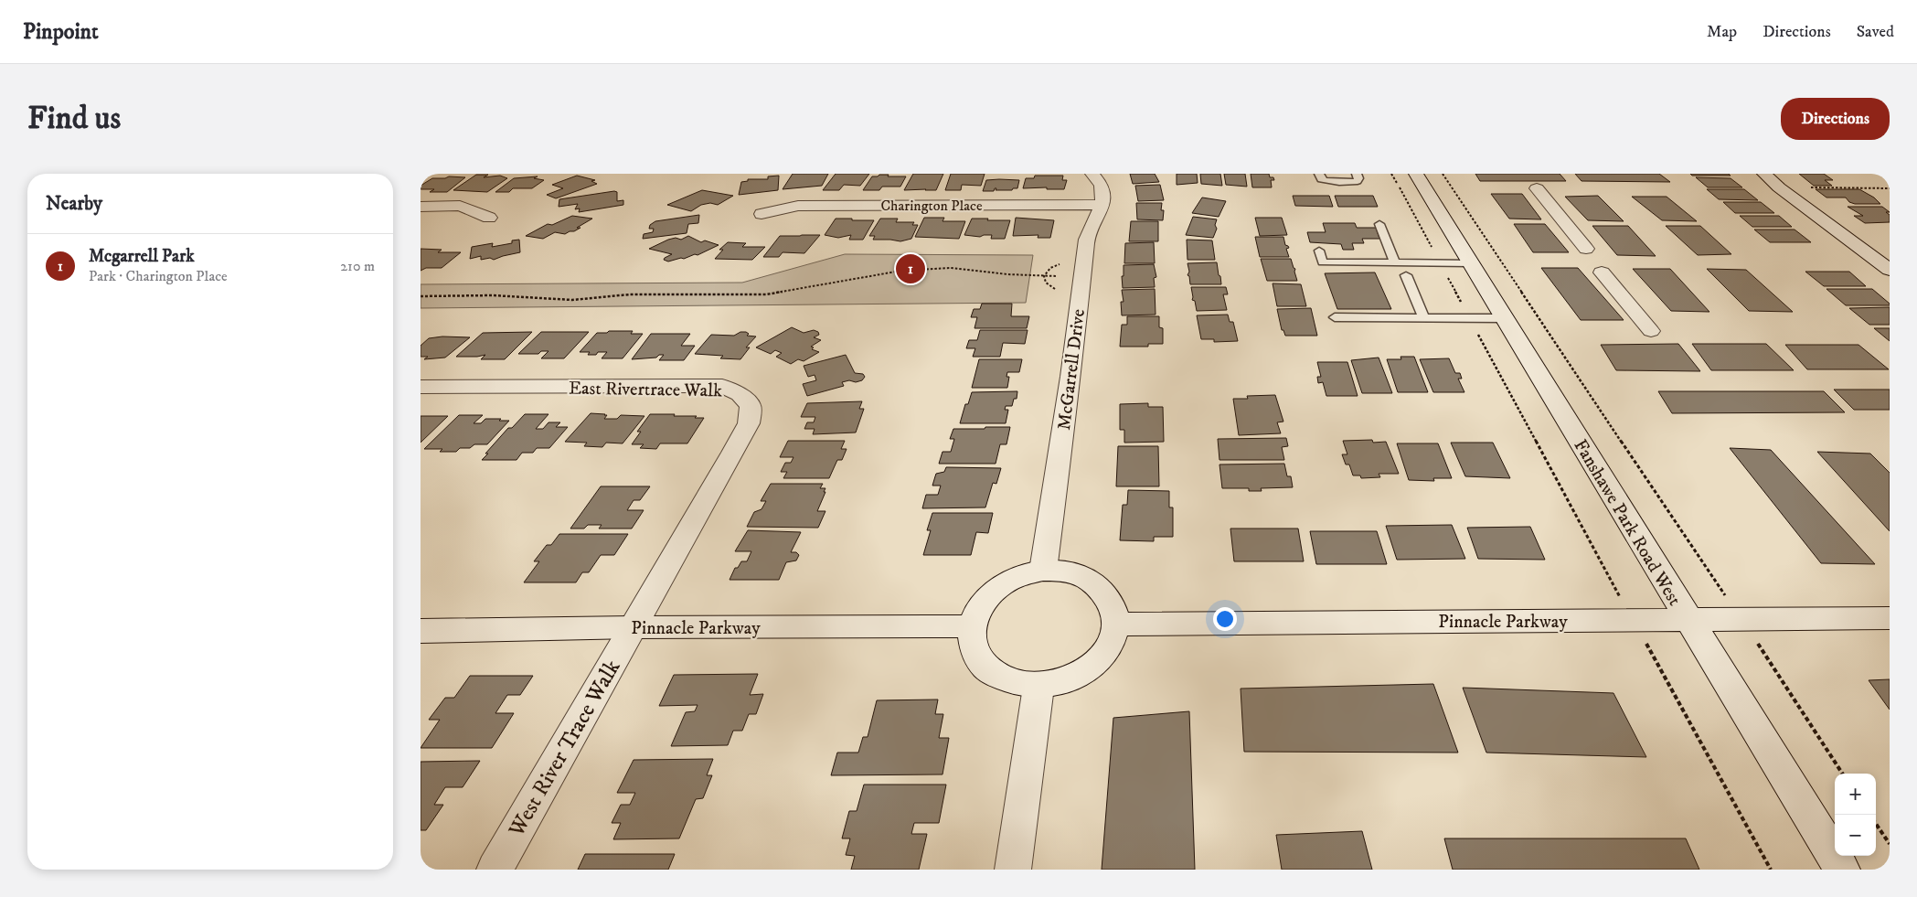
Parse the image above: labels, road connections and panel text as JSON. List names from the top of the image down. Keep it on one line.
{"streets":{"street":["Charington Place","McGarrell Drive","East Rivertrace Walk","Fanshawe Park Road West","Pinnacle Parkway","West River Trace Walk"]},"crossings":[["Charington Place","McGarrell Drive"],["McGarrell Drive","Pinnacle Parkway"],["East Rivertrace Walk","Pinnacle Parkway"],["East Rivertrace Walk","West River Trace Walk"],["Fanshawe Park Road West","Pinnacle Parkway"],["Pinnacle Parkway","West River Trace Walk"]],"page":{"header":"Pinpoint","nav":["Map","Directions","Saved"],"buttons":"Directions","title":"Find us","heading":"Nearby","list":[{"mark":"1","name":"Mcgarrell Park","note":"Park · Charington Place","value":"210 m"}],"pins":"1","map_buttons":["+","−"]}}
